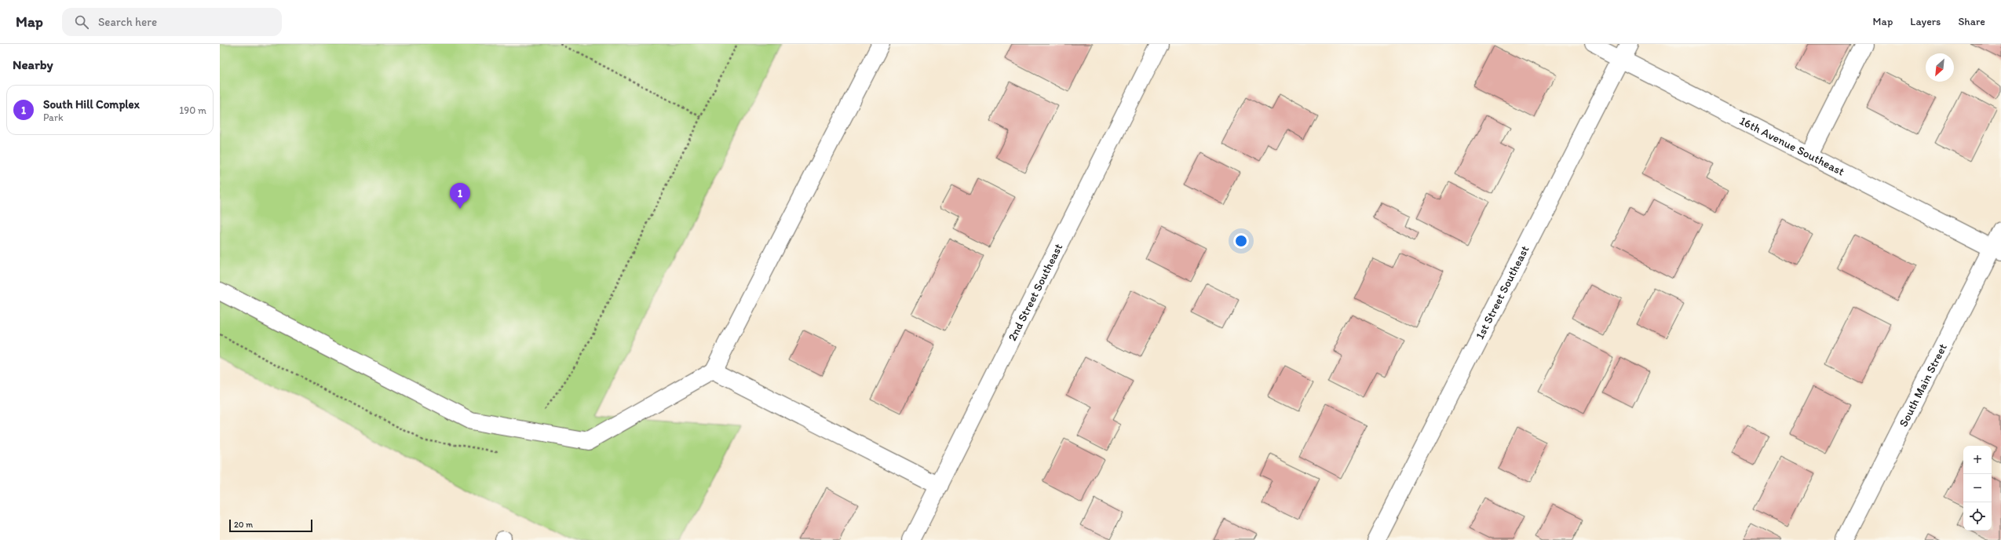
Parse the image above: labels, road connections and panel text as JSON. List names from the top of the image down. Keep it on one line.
{"streets":{"street":["16th Avenue Southeast","2nd Street Southeast","1st Street Southeast","South Main Street"]},"crossings":[["16th Avenue Southeast","1st Street Southeast"],["16th Avenue Southeast","South Main Street"]],"scale_bar":"20 m","north":"bottom left","page":{"header":"Map","search":"Search here","nav":["Map","Layers","Share"],"heading":"Nearby","list":[{"mark":"1","name":"South Hill Complex","note":"Park","value":"190 m"}],"pins":"1","map_buttons":["+","−"],"scale":"20 m"}}
